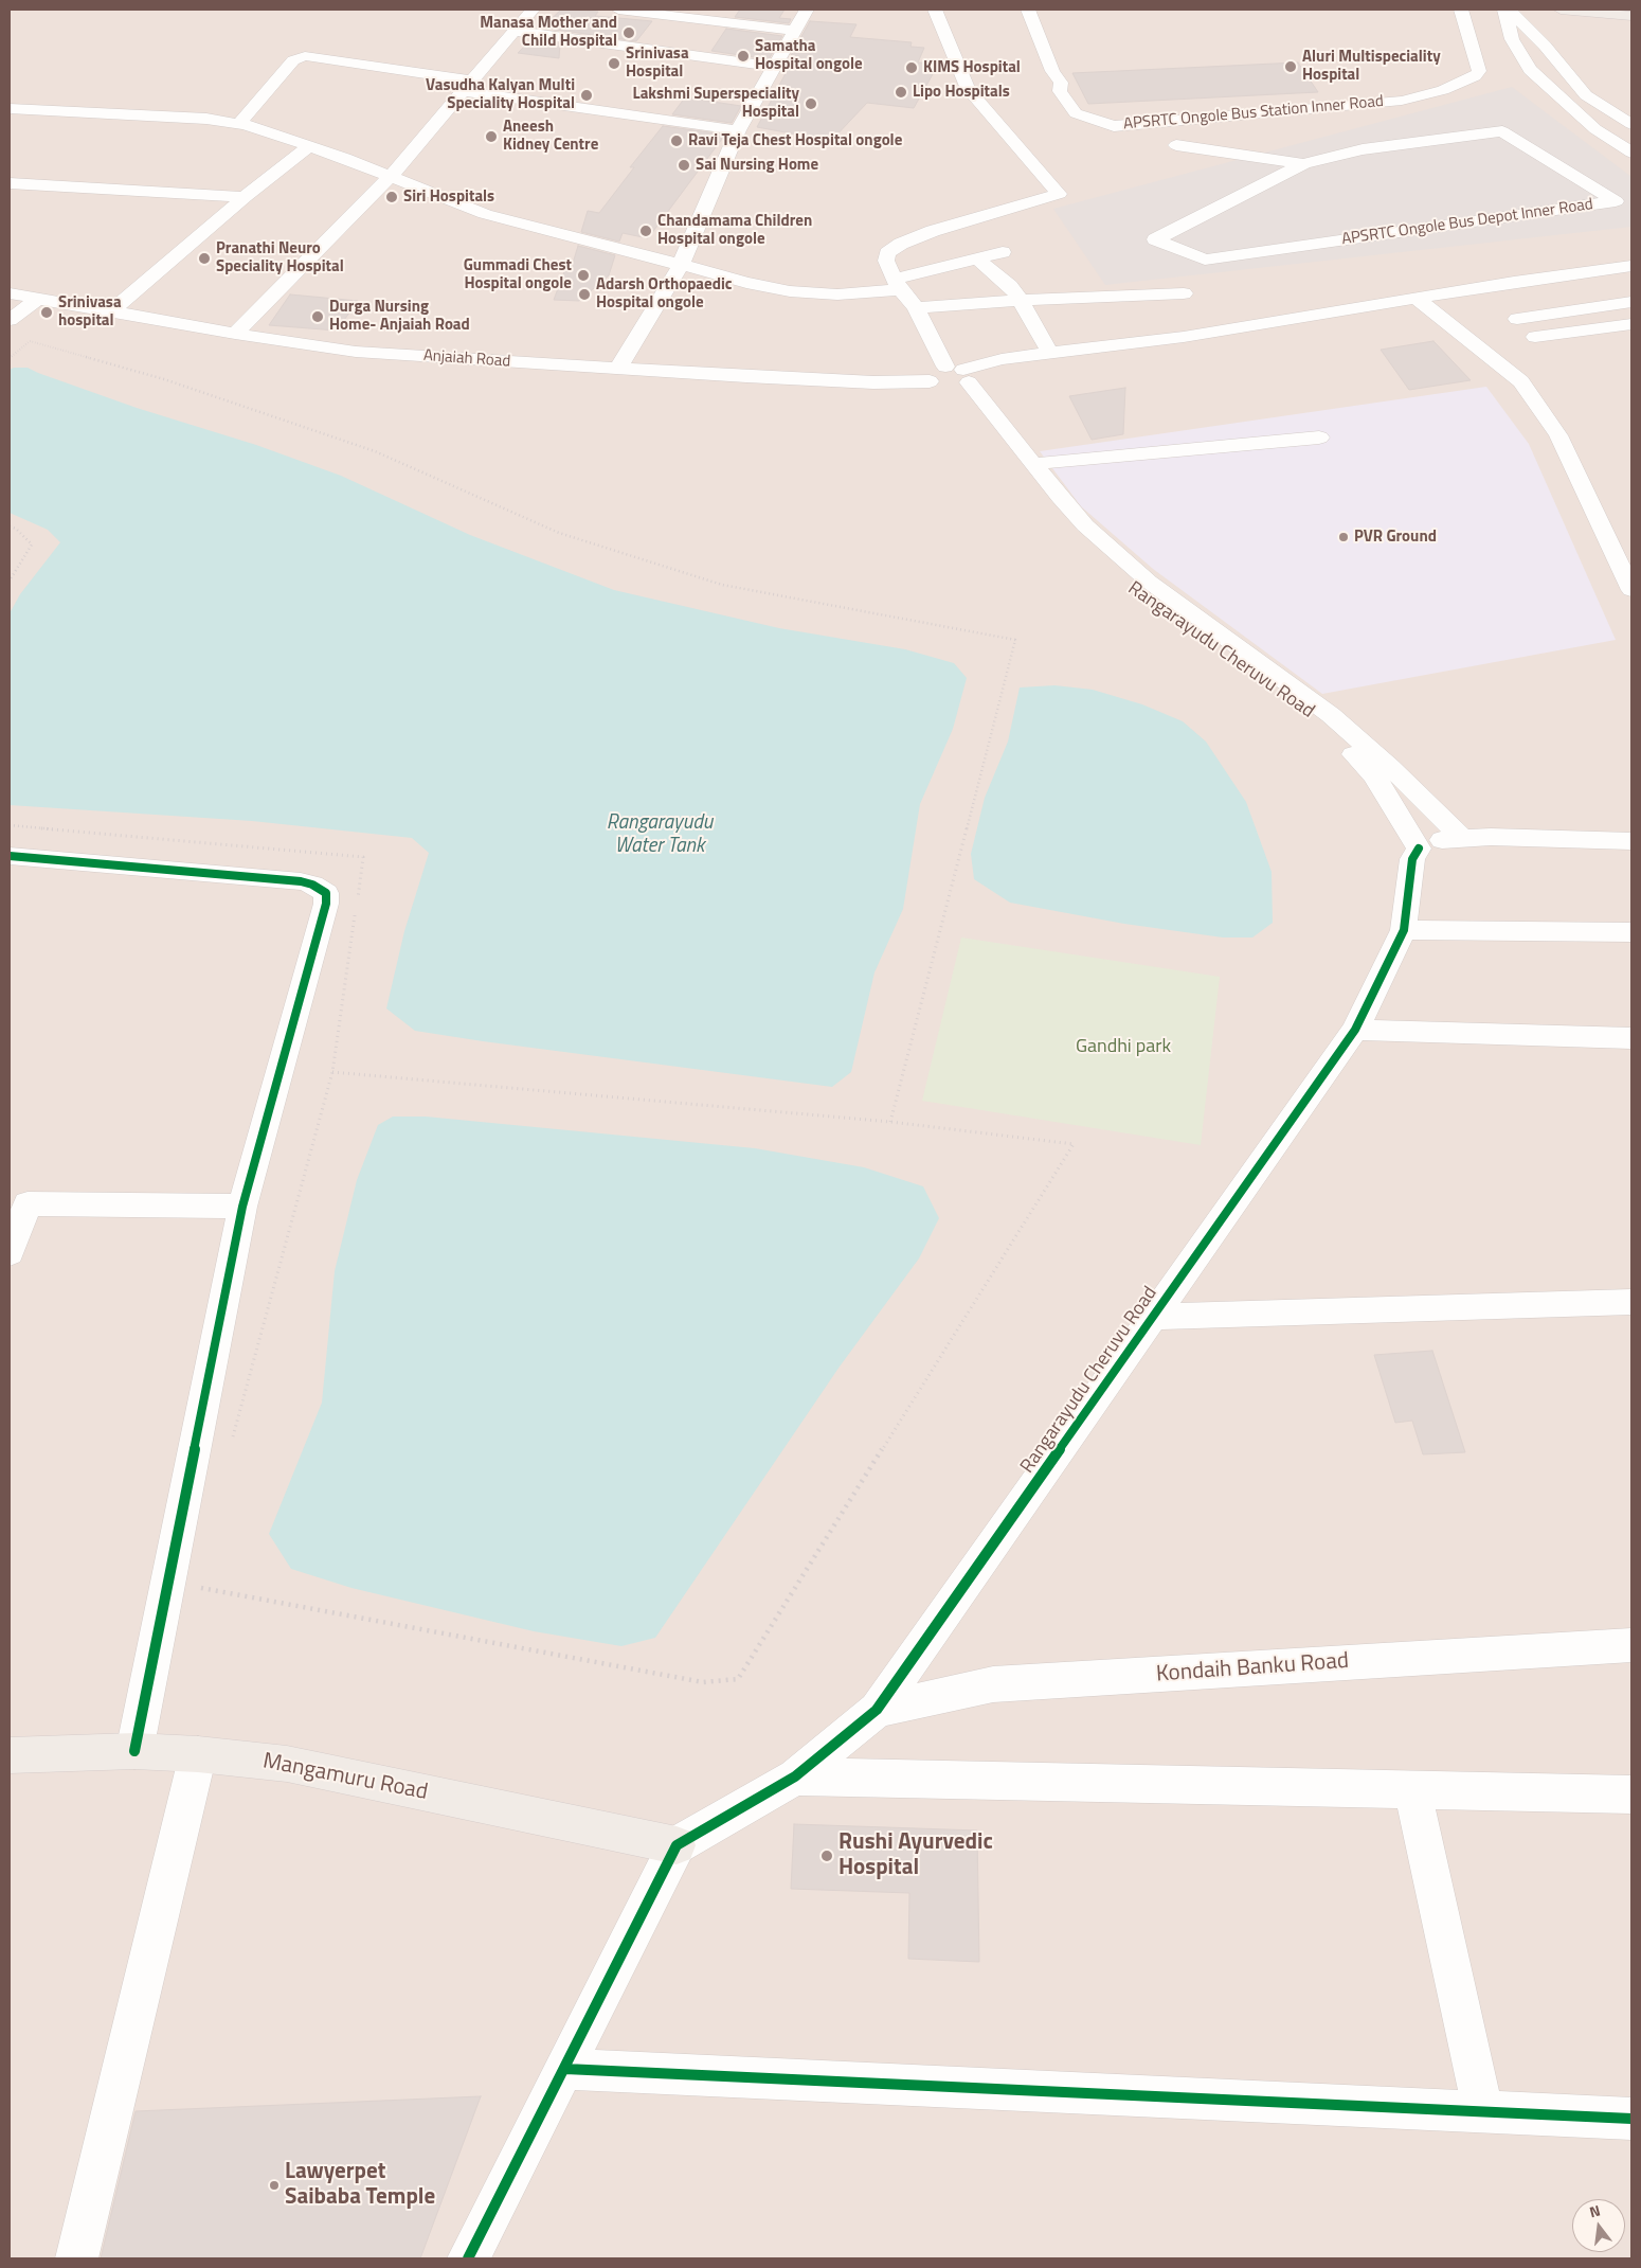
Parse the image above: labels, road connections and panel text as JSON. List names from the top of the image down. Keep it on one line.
{"streets":{"main road":["Mangamuru Road"],"street":["APSRTC Ongole Bus Station Inner Road","APSRTC Ongole Bus Depot Inner Road","Anjaiah Road","Rangarayudu Cheruvu Road","Kondaih Banku Road"]},"crossings":[["Anjaiah Road","Rangarayudu Cheruvu Road"],["Rangarayudu Cheruvu Road","Kondaih Banku Road"],["Rangarayudu Cheruvu Road","Mangamuru Road"]],"water":["Rangarayudu Water Tank"],"parks":["Gandhi park"],"places":["Manasa Mother and Child Hospital","Samatha Hospital ongole","Srinivasa Hospital","Aluri Multispeciality Hospital","KIMS Hospital","Lipo Hospitals","Vasudha Kalyan Multi Speciality Hospital","Lakshmi Superspeciality Hospital","Aneesh Kidney Centre","Ravi Teja Chest Hospital ongole","Sai Nursing Home","Siri Hospitals","Chandamama Children Hospital ongole","Pranathi Neuro Speciality Hospital","Gummadi Chest Hospital ongole","Adarsh Orthopaedic Hospital ongole","Srinivasa hospital","Durga Nursing Home- Anjaiah Road","PVR Ground","Rushi Ayurvedic Hospital","Lawyerpet Saibaba Temple"],"north":"top"}
